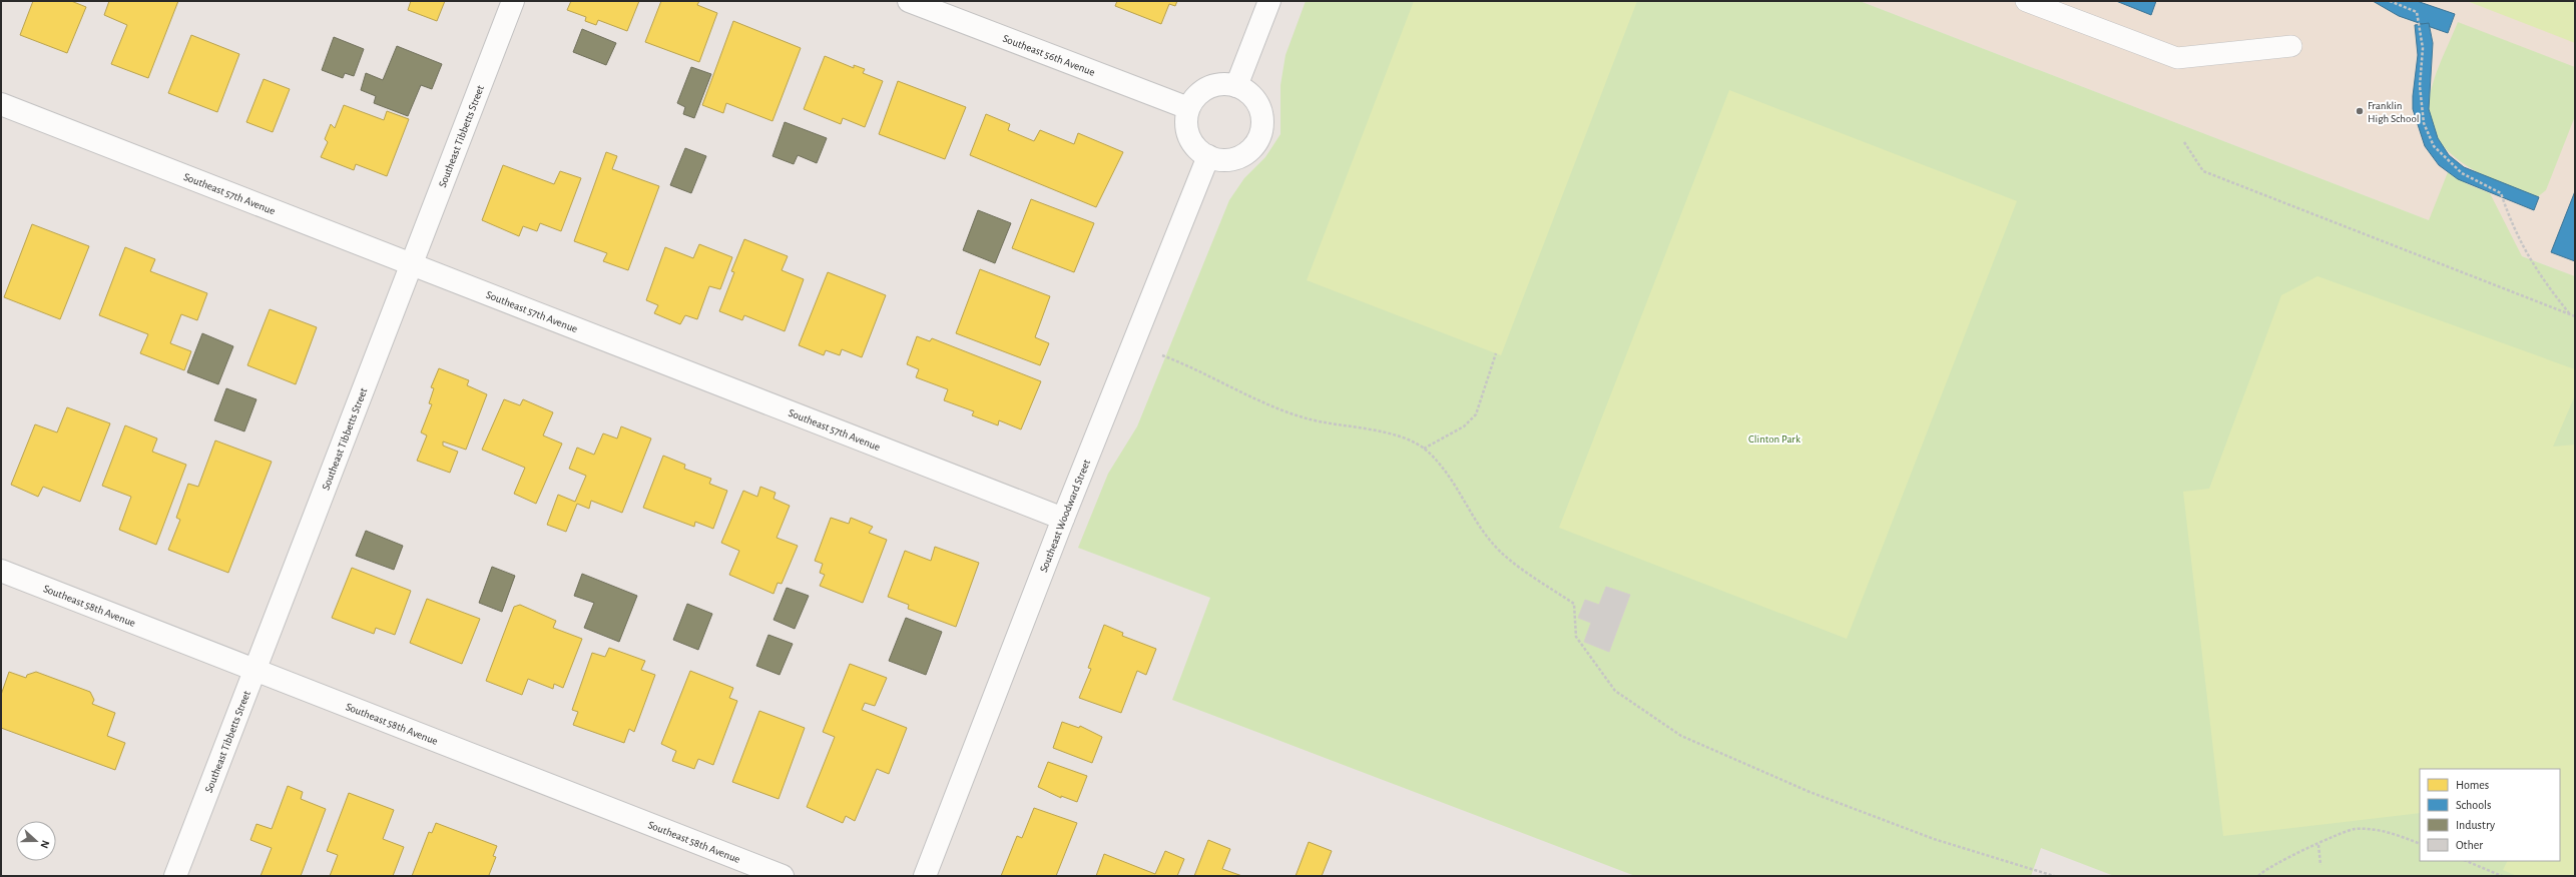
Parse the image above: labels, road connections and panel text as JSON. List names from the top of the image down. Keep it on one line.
{"streets":{"street":["Southeast 56th Avenue","Southeast Tibbetts Street","Southeast 57th Avenue","Southeast Woodward Street","Southeast 58th Avenue"]},"crossings":[["Southeast 56th Avenue","Southeast Woodward Street"],["Southeast Tibbetts Street","Southeast 57th Avenue"],["Southeast Tibbetts Street","Southeast 58th Avenue"],["Southeast 57th Avenue","Southeast Woodward Street"]],"parks":["Clinton Park"],"places":["Franklin High School"],"legend":["Homes","Schools","Industry","Other"],"north":"right"}
